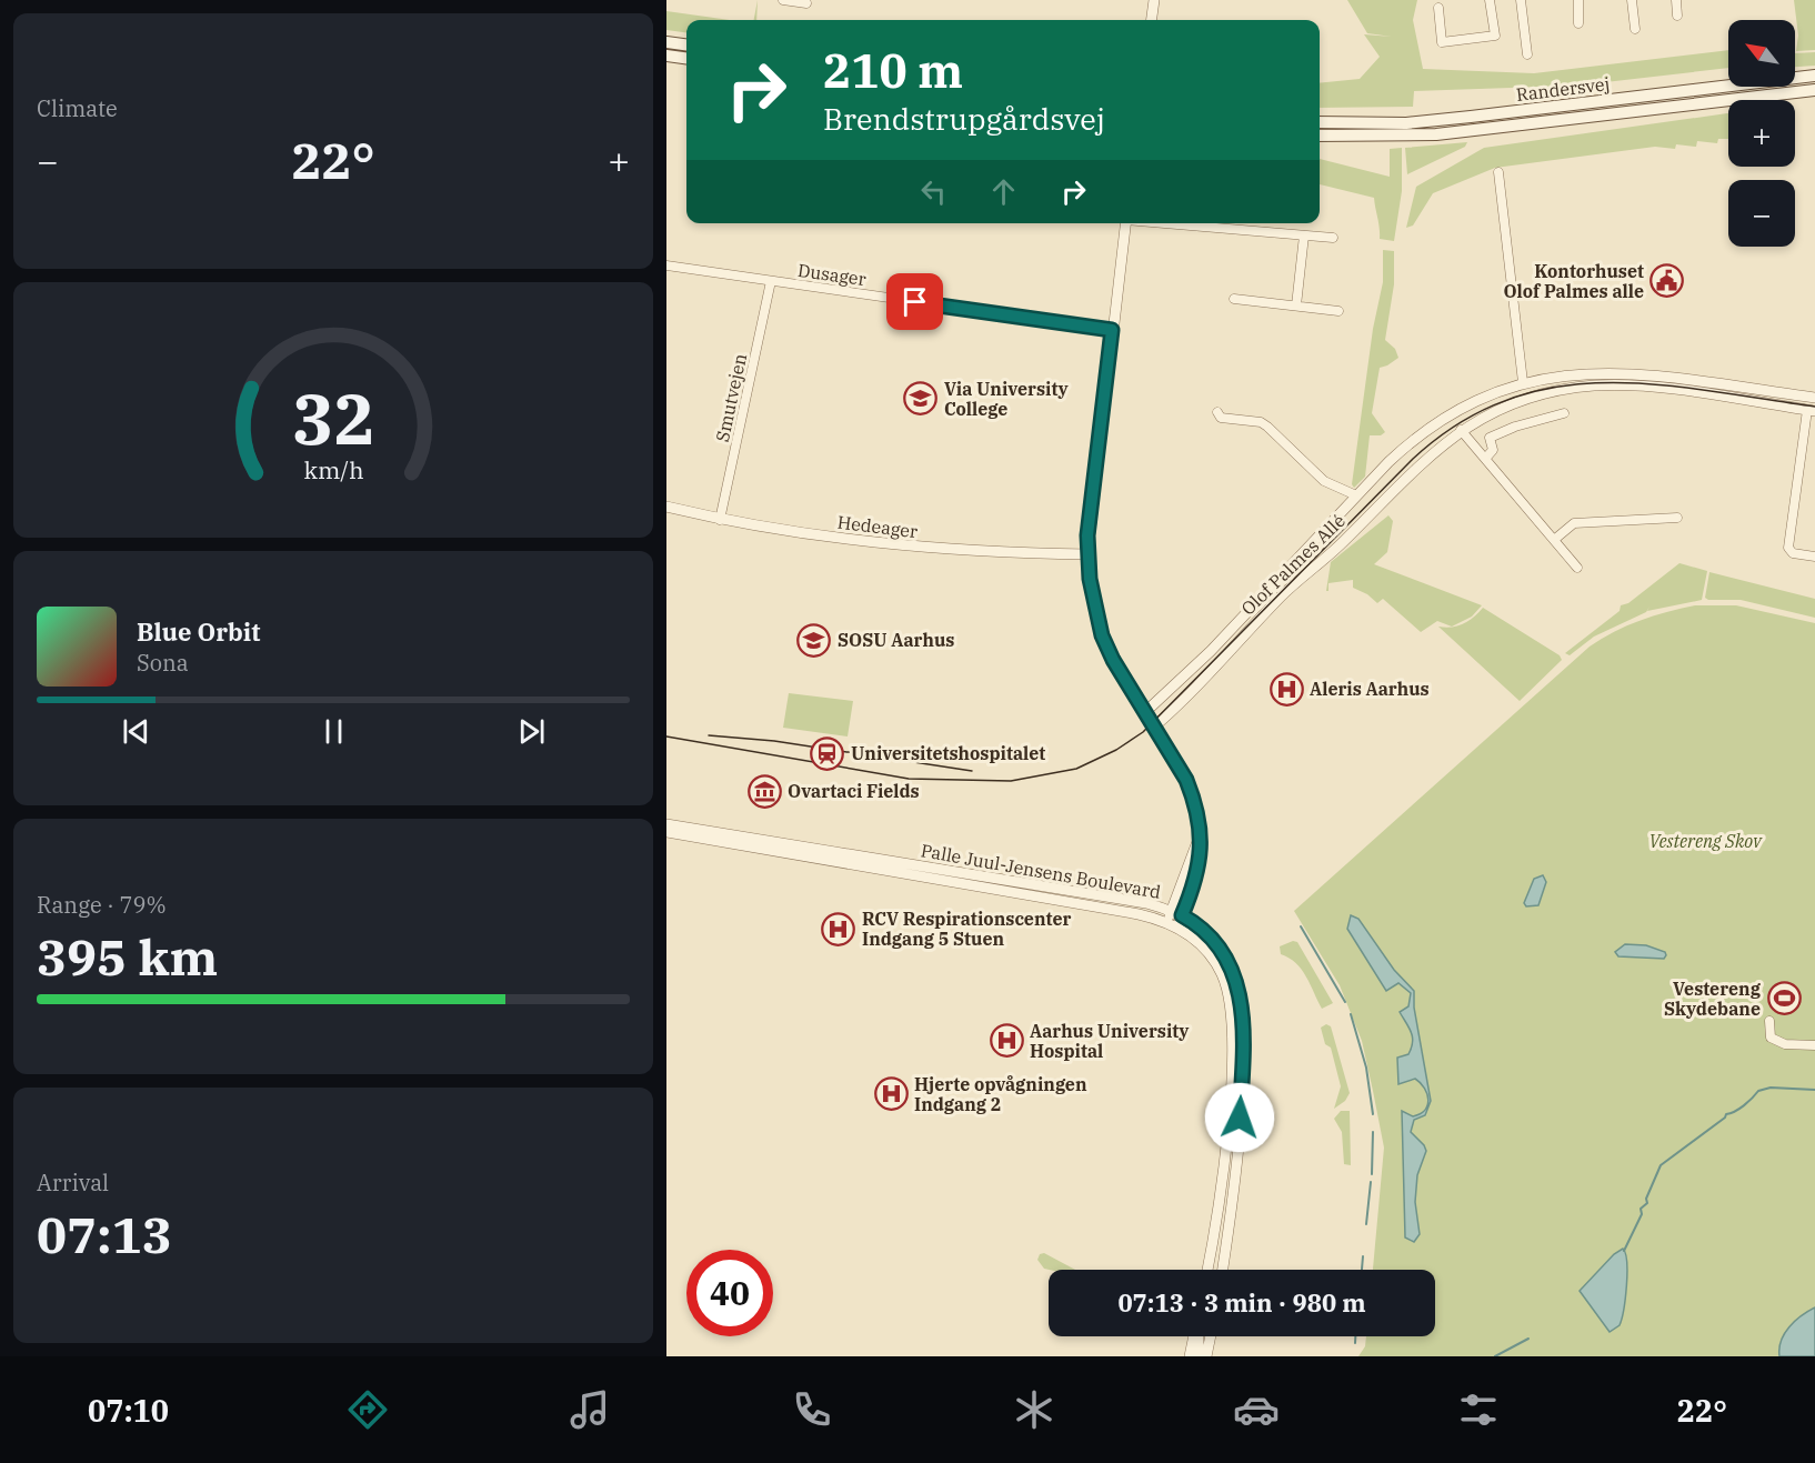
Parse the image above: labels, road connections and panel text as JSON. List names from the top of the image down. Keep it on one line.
{"streets":{"main road":["Randersvej"],"street":["Dusager","Smutvejen","Hedeager","Olof Palmes Allé","Palle Juul-Jensens Boulevard"]},"crossings":[["Dusager","Smutvejen"],["Smutvejen","Hedeager"]],"parks":["Vestereng Skov"],"places":{"public building":["Kontorhuset Olof Palmes alle"],"school or university":["Via University College","SOSU Aarhus"],"hospital":["Aleris Aarhus","RCV Respirationscenter Indgang 5 Stuen","Aarhus University Hospital","Hjerte opvågningen Indgang 2"],"station":["Universitetshospitalet"],"museum":["Ovartaci Fields"],"sports":["Vestereng Skydebane"]},"north":"top left","page":{"tile":["Climate",["Range · 79%","395 km"],["Arrival","07:13"]],"map_buttons":["+","−"],"turn":["210 m","Brendstrupgårdsvej"],"heat":["−","22°","+"],"song":["Blue Orbit","Sona"],"limit":"40","trip":"07:13 · 3 min · 980 m","tabs":["07:10","22°"],"gauge":["32","km/h"]}}
